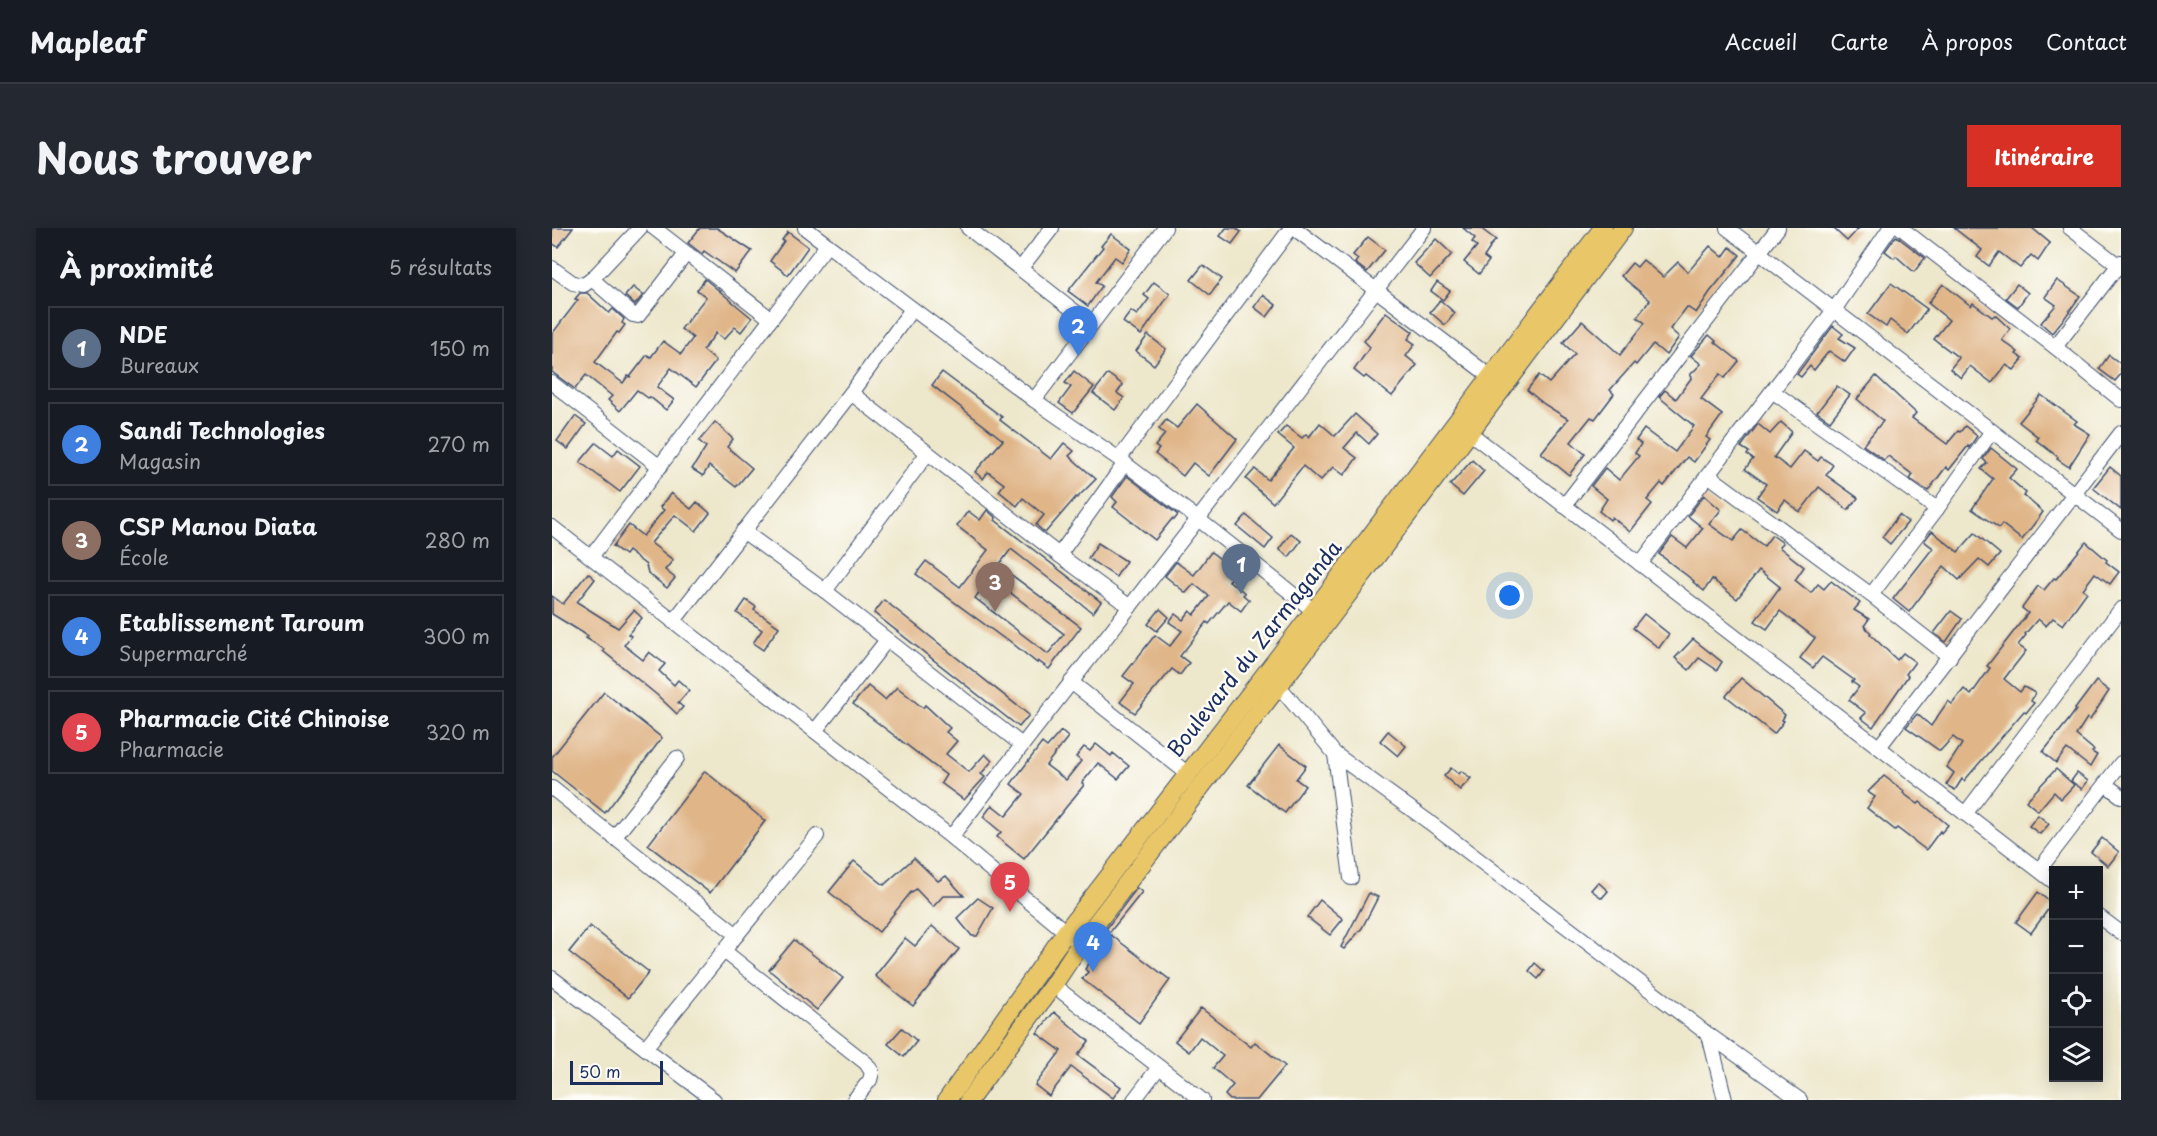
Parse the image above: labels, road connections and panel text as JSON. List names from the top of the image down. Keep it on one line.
{"streets":{"main road":["Boulevard du Zarmaganda"]},"scale_bar":"50 m","page":{"header":"Mapleaf","nav":["Accueil","Carte","À propos","Contact"],"title":"Nous trouver","buttons":"Itinéraire","heading":["À proximité","5 résultats"],"list":[{"mark":"1","name":"NDE","note":"Bureaux","value":"150 m"},{"mark":"2","name":"Sandi Technologies","note":"Magasin","value":"270 m"},{"mark":"3","name":"CSP Manou Diata","note":"École","value":"280 m"},{"mark":"4","name":"Etablissement Taroum","note":"Supermarché","value":"300 m"},{"mark":"5","name":"Pharmacie Cité Chinoise","note":"Pharmacie","value":"320 m"}],"pins":["2","1","3","5","4"],"map_buttons":["+","−"],"scale":"50 m"}}
